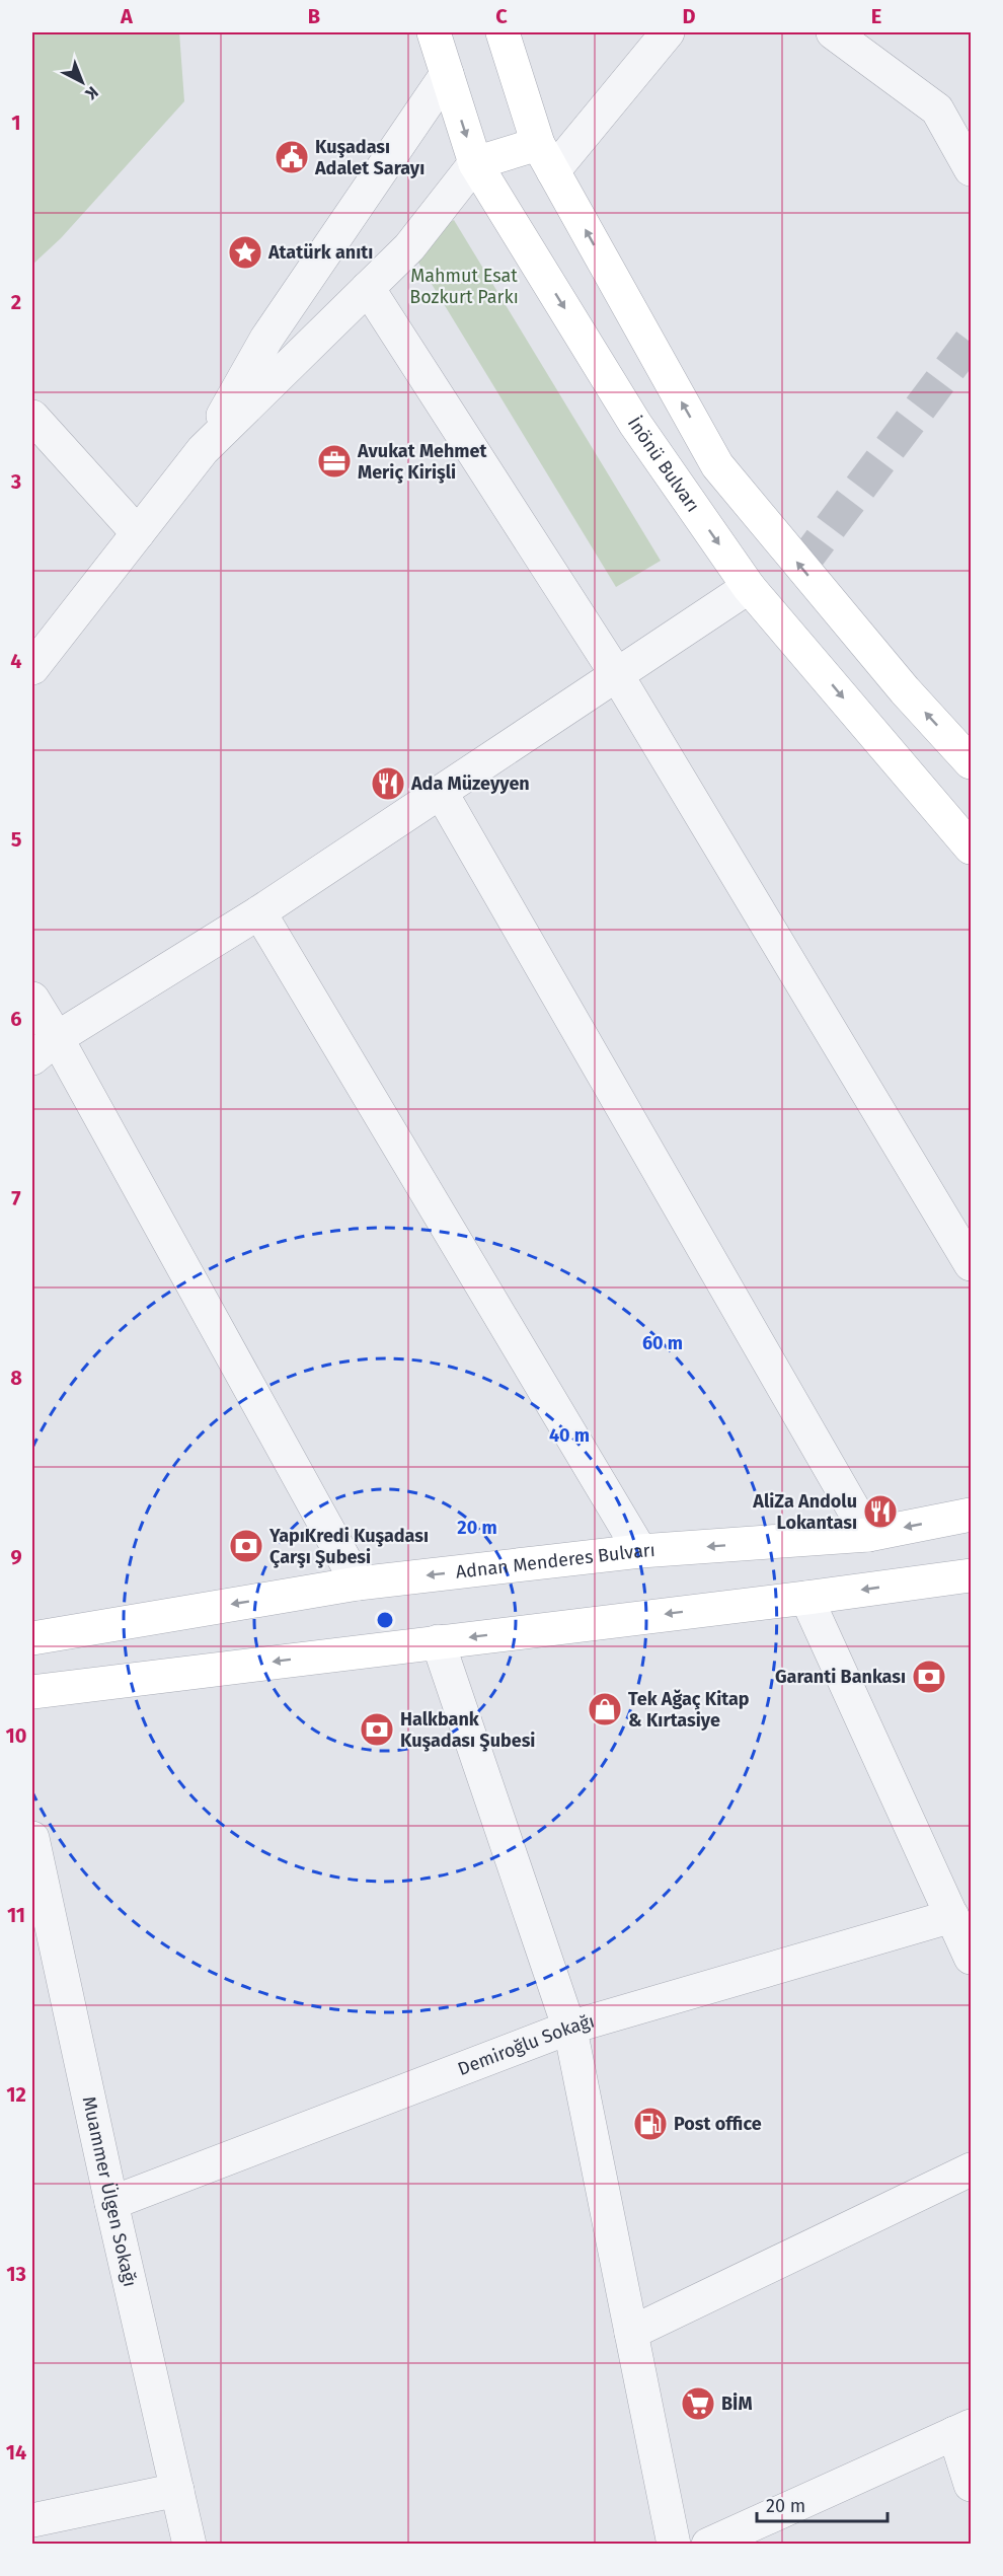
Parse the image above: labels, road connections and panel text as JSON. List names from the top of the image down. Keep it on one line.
{"streets":{"main road":["İnönü Bulvarı","Adnan Menderes Bulvarı"],"street":["Demiroğlu Sokağı","Muammer Ülgen Sokağı"]},"crossings":[["Demiroğlu Sokağı","Muammer Ülgen Sokağı"]],"parks":["Mahmut Esat Bozkurt Parkı"],"places":{"public building":["Kuşadası Adalet Sarayı"],"place":["Atatürk anıtı"],"office":["Avukat Mehmet Meriç Kirişli"],"restaurant":["Ada Müzeyyen","AliZa Andolu Lokantası"],"bank":["YapıKredi Kuşadası Çarşı Şubesi","Garanti Bankası","Halkbank Kuşadası Şubesi"],"shop":["Tek Ağaç Kitap & Kırtasiye"],"fuel station":["Post office"],"supermarket":["BİM"]},"scale_bar":"20 m","north":"bottom right","grid":{"columns":["A","B","C","D","E"],"rows":["1","2","3","4","5","6","7","8","9","10","11","12","13","14"]},"rings":["60 m","40 m","20 m"]}
